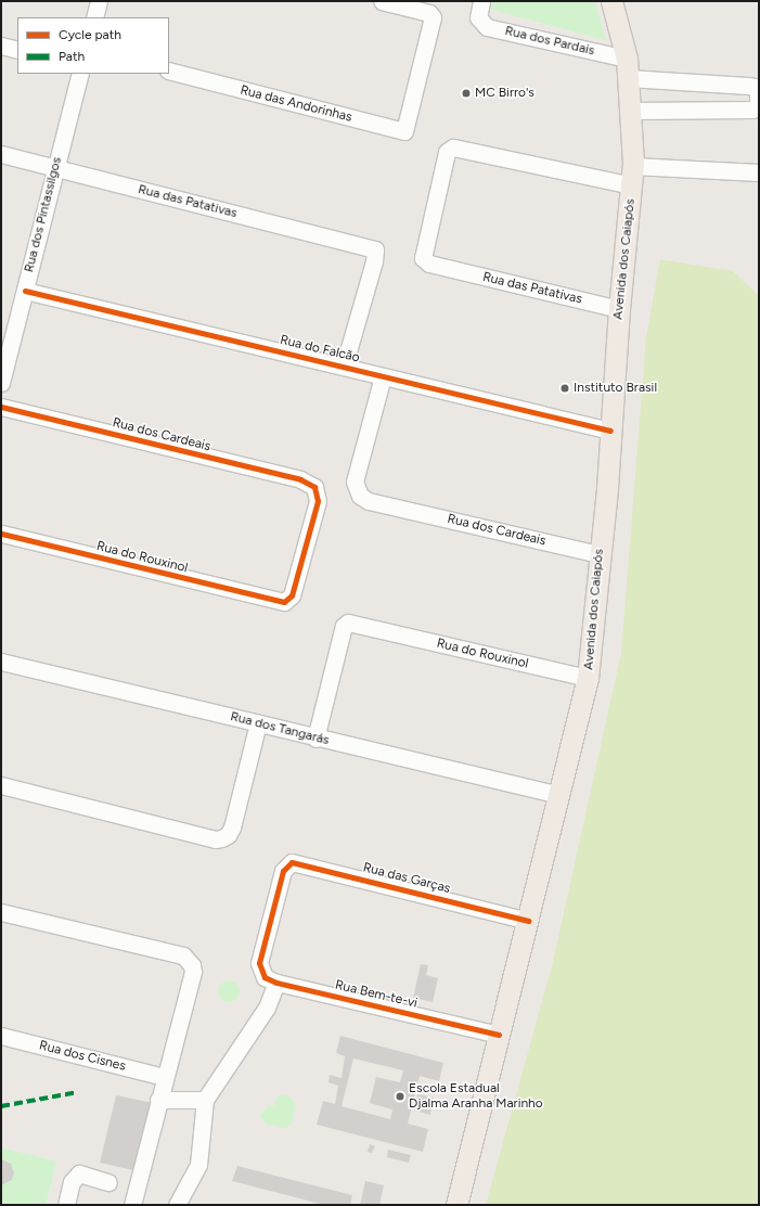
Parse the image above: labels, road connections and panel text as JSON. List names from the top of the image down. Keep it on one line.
{"streets":{"main road":["Avenida dos Caiapós"],"street":["Rua dos Pardais","Rua das Andorinhas","Rua das Patativas","Rua dos Pintassilgos","Rua do Falcão","Rua dos Cardeais","Rua do Rouxinol","Rua dos Tangarás","Rua das Garças","Rua Bem-te-vi","Rua dos Cisnes"]},"crossings":[["Rua dos Pardais","Avenida dos Caiapós"],["Rua das Patativas","Rua dos Pintassilgos"],["Rua das Patativas","Avenida dos Caiapós"],["Rua das Patativas","Rua do Falcão"],["Rua dos Pintassilgos","Rua do Falcão"],["Avenida dos Caiapós","Rua do Falcão"],["Avenida dos Caiapós","Rua dos Cardeais"],["Avenida dos Caiapós","Rua do Rouxinol"],["Avenida dos Caiapós","Rua dos Tangarás"],["Avenida dos Caiapós","Rua das Garças"],["Avenida dos Caiapós","Rua Bem-te-vi"],["Rua do Falcão","Rua dos Cardeais"],["Rua dos Cardeais","Rua do Rouxinol"],["Rua do Rouxinol","Rua dos Tangarás"],["Rua das Garças","Rua Bem-te-vi"]],"places":["MC Birro's","Instituto Brasil","Escola Estadual Djalma Aranha Marinho"],"legend":["Cycle path","Path"]}
